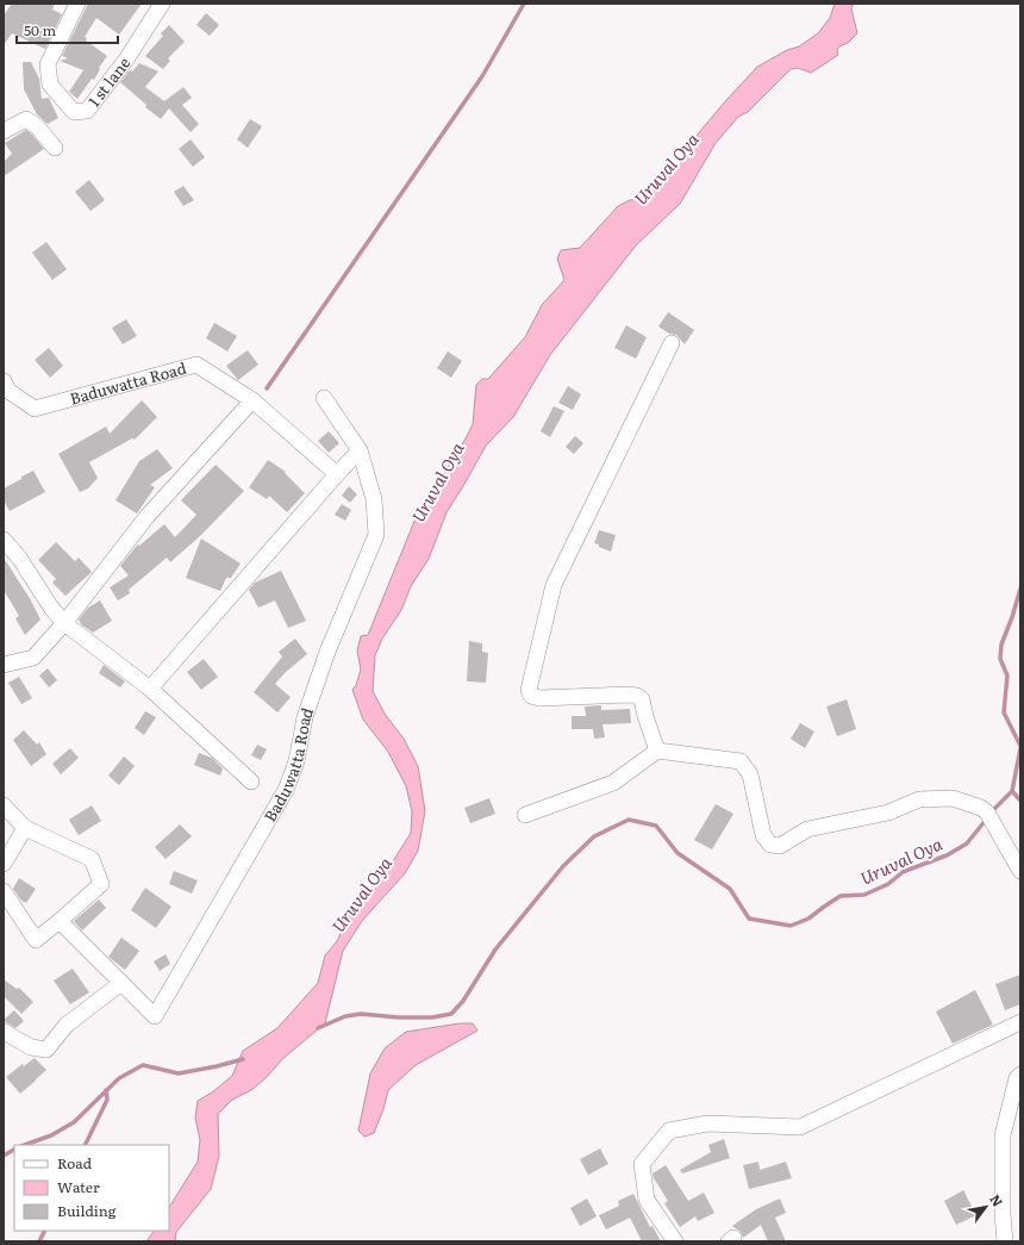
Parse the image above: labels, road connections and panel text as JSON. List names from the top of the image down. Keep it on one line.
{"streets":{"street":["1 st lane","Baduwatta Road"]},"water":["Uruval Oya"],"legend":["Road","Water","Building"],"scale_bar":"50 m","north":"top right"}
